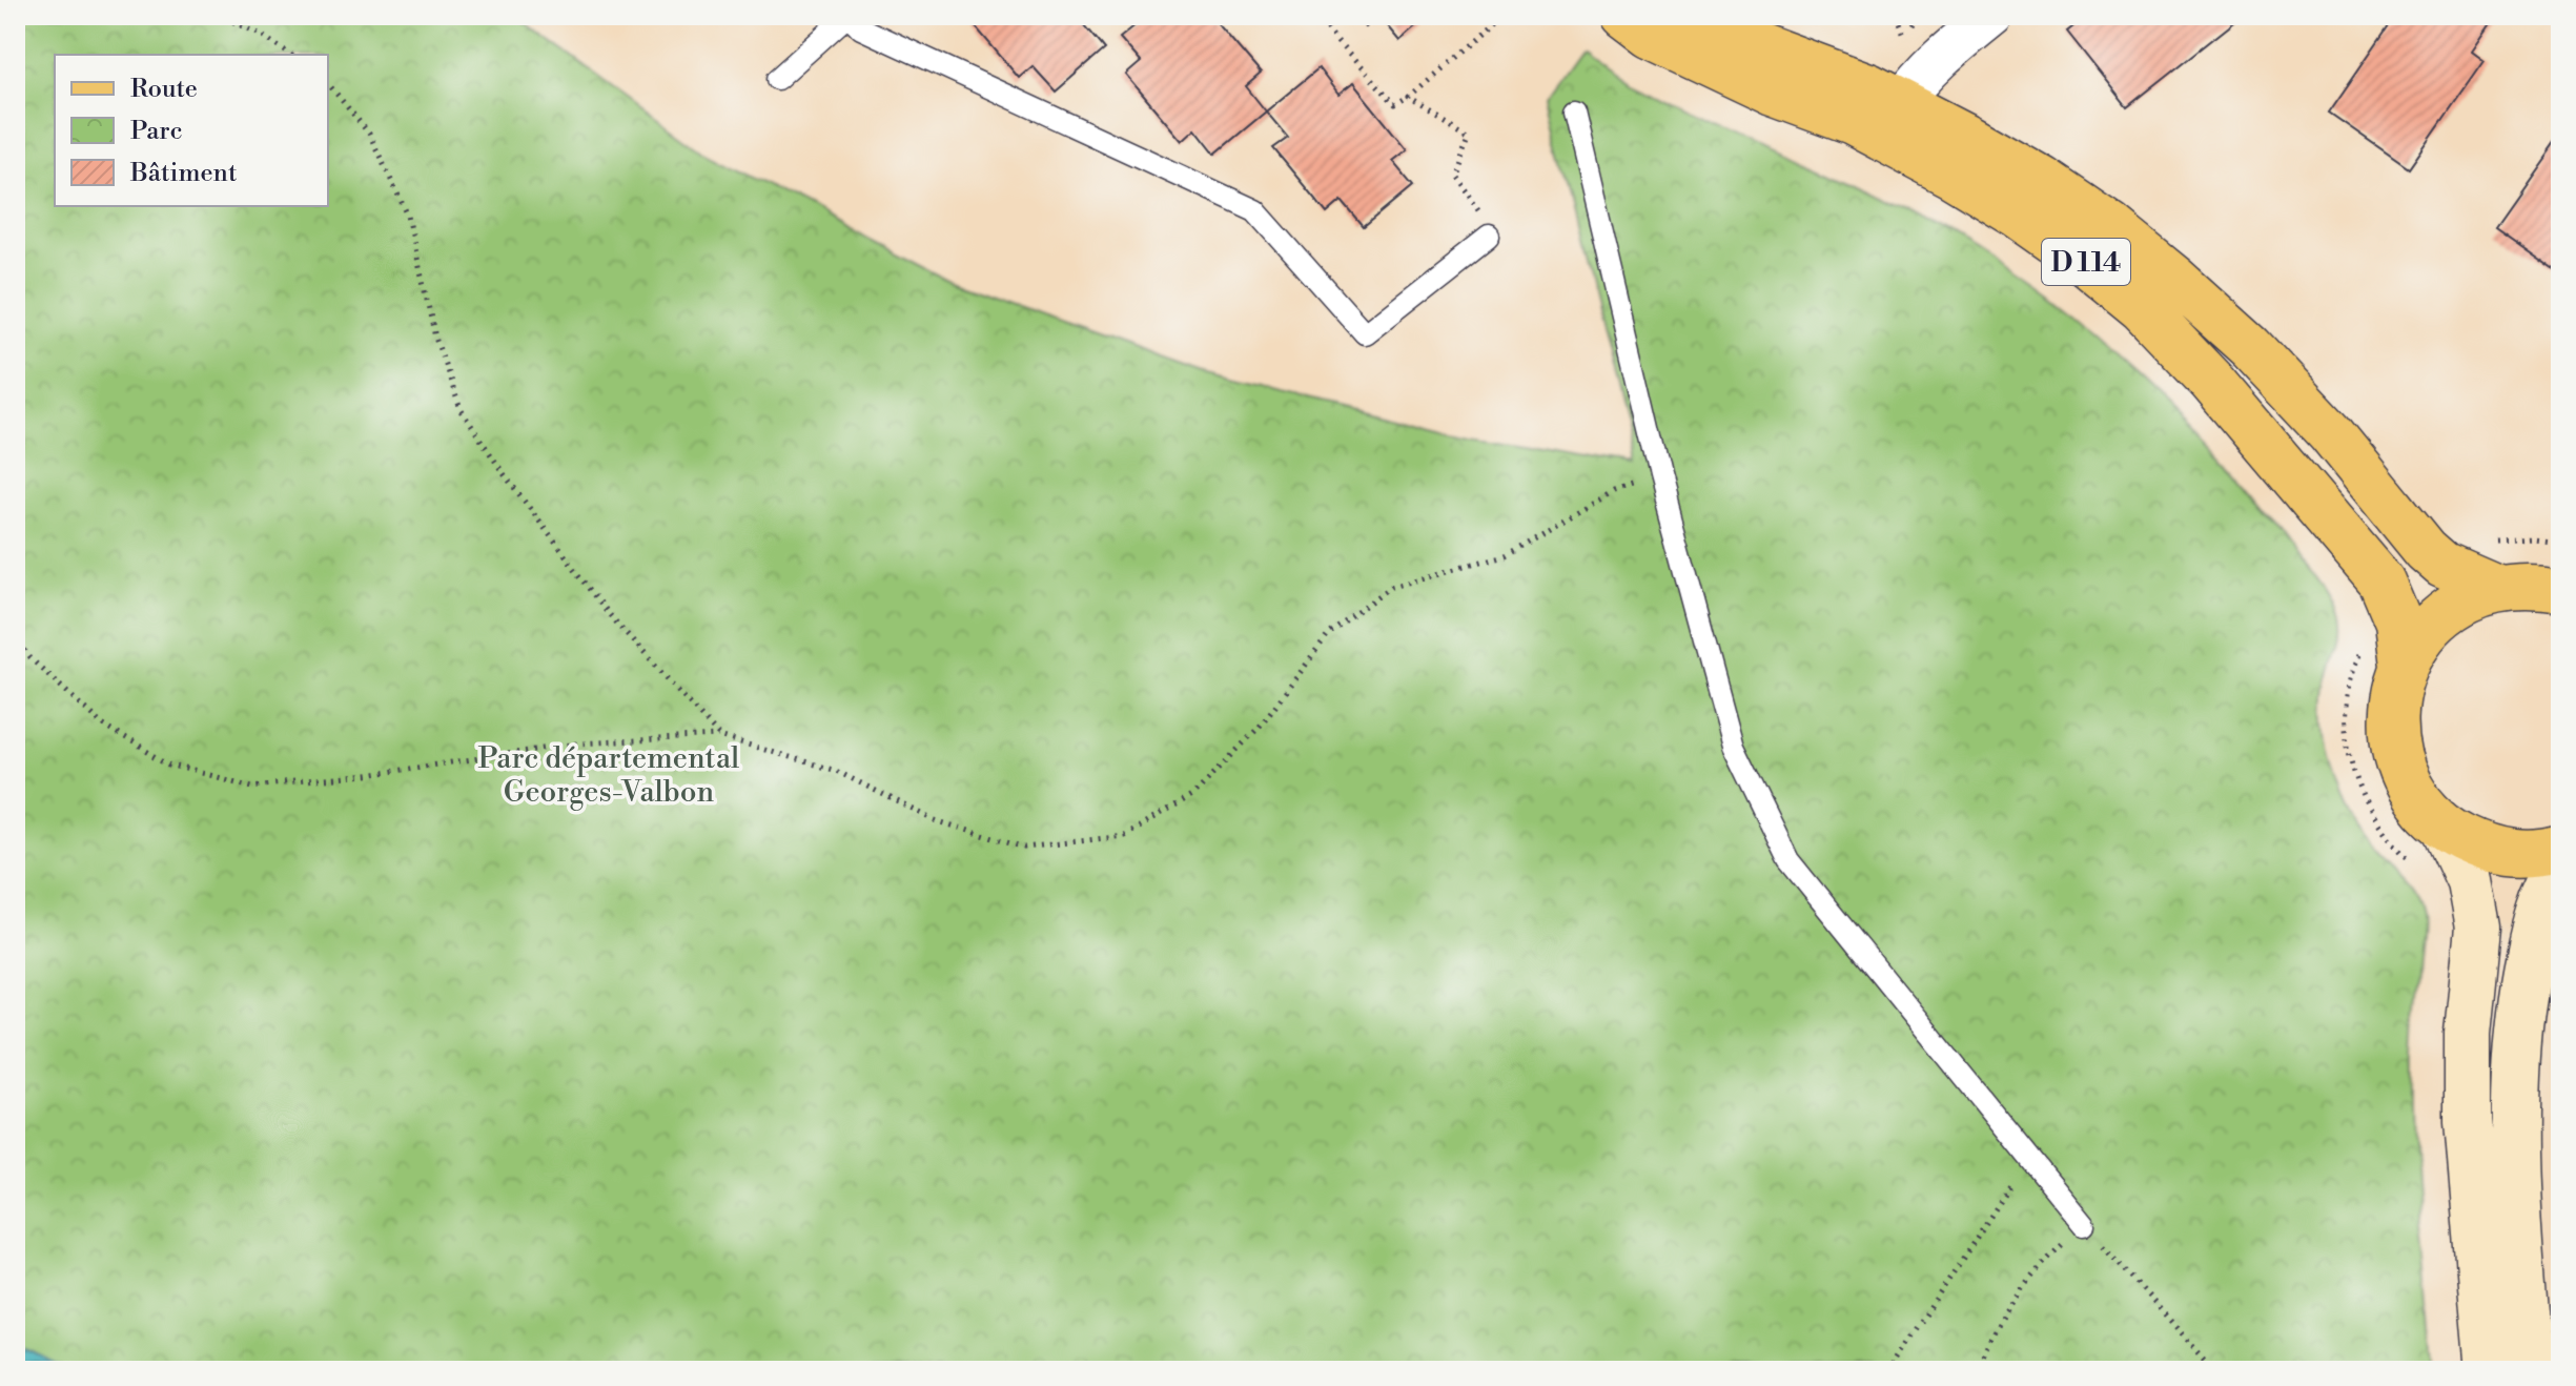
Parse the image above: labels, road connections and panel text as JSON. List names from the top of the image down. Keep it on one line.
{"streets":{"main road":["D 114"]},"parks":["Parc départemental Georges-Valbon"],"legend":["Route","Parc","Bâtiment"]}
